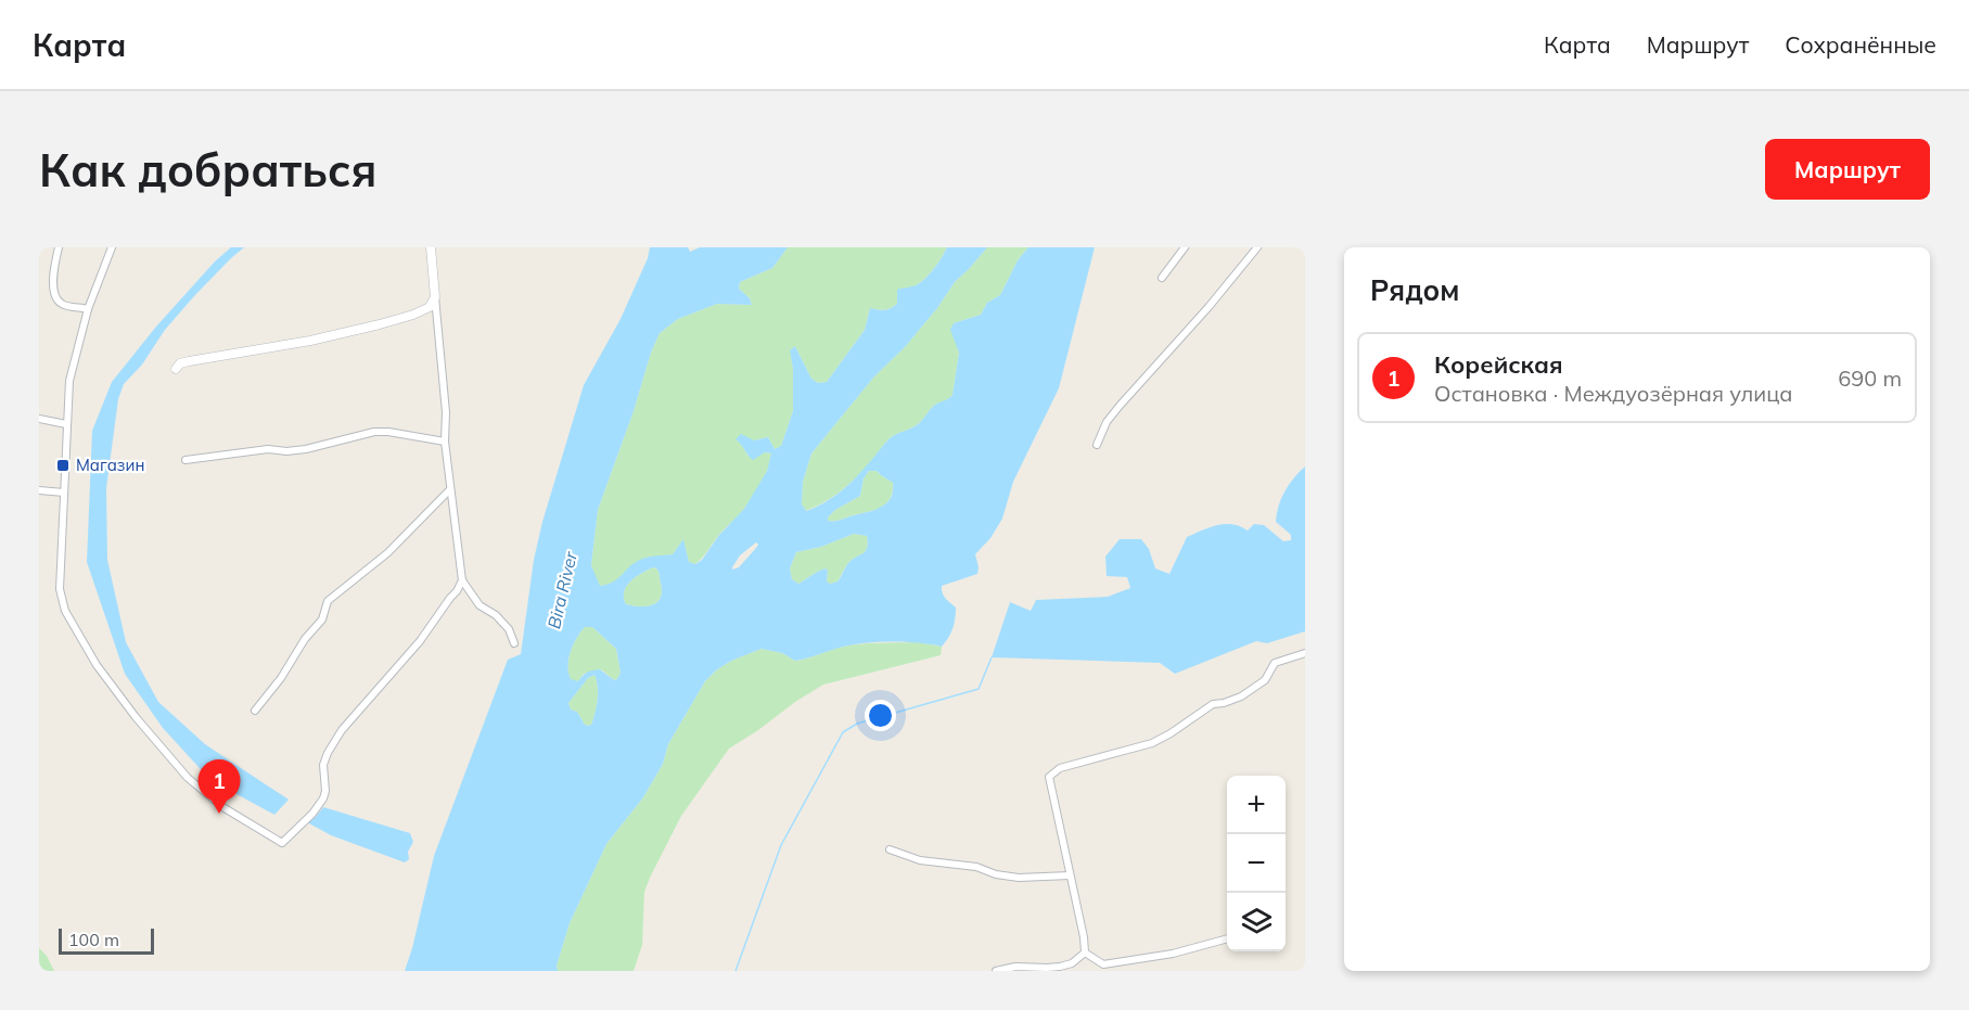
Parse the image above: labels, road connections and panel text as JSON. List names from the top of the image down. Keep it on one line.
{"water":["Bira River"],"places":{"transit":["Магазин"]},"scale_bar":"100 m","page":{"header":"Карта","nav":["Карта","Маршрут","Сохранённые"],"buttons":"Маршрут","title":"Как добраться","heading":"Рядом","list":[{"mark":"1","name":"Корейская","note":"Остановка · Междуозёрная улица","value":"690 m"}],"pins":"1","map_buttons":["+","−"],"scale":"100 m"}}
